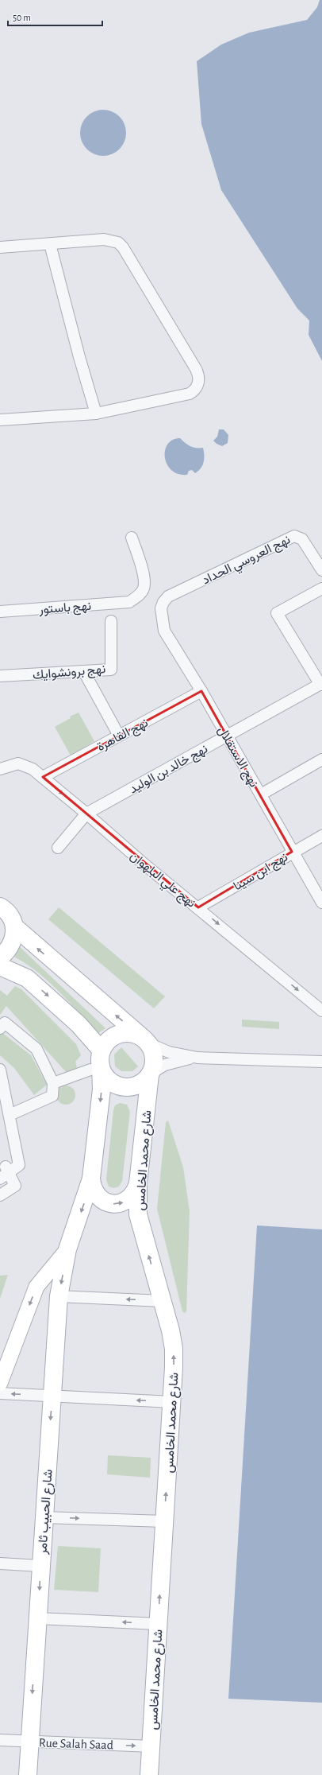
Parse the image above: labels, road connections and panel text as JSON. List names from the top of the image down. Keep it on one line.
{"streets":{"main road":["شارع محمد الخامس","شارع الحبيب ثامر"],"street":["نهج العروسي الحداد","نهج باستور","نهج برونشوايك","نهج القاهرة","نهج الاستقلال","نهج خالد بن الوليد","نهج ابن سينا","نهج علي البلهوان","Rue Salah Saad"]},"crossings":[["نهج العروسي الحداد","نهج الاستقلال"],["نهج القاهرة","نهج الاستقلال"],["نهج القاهرة","نهج علي البلهوان"],["نهج الاستقلال","نهج خالد بن الوليد"],["نهج الاستقلال","نهج ابن سينا"],["نهج خالد بن الوليد","نهج علي البلهوان"],["نهج ابن سينا","نهج علي البلهوان"],["شارع محمد الخامس","Rue Salah Saad"],["شارع الحبيب ثامر","Rue Salah Saad"]],"one_way":["نهج علي البلهوان","شارع محمد الخامس","شارع الحبيب ثامر","Rue Salah Saad"],"scale_bar":"50 m"}
